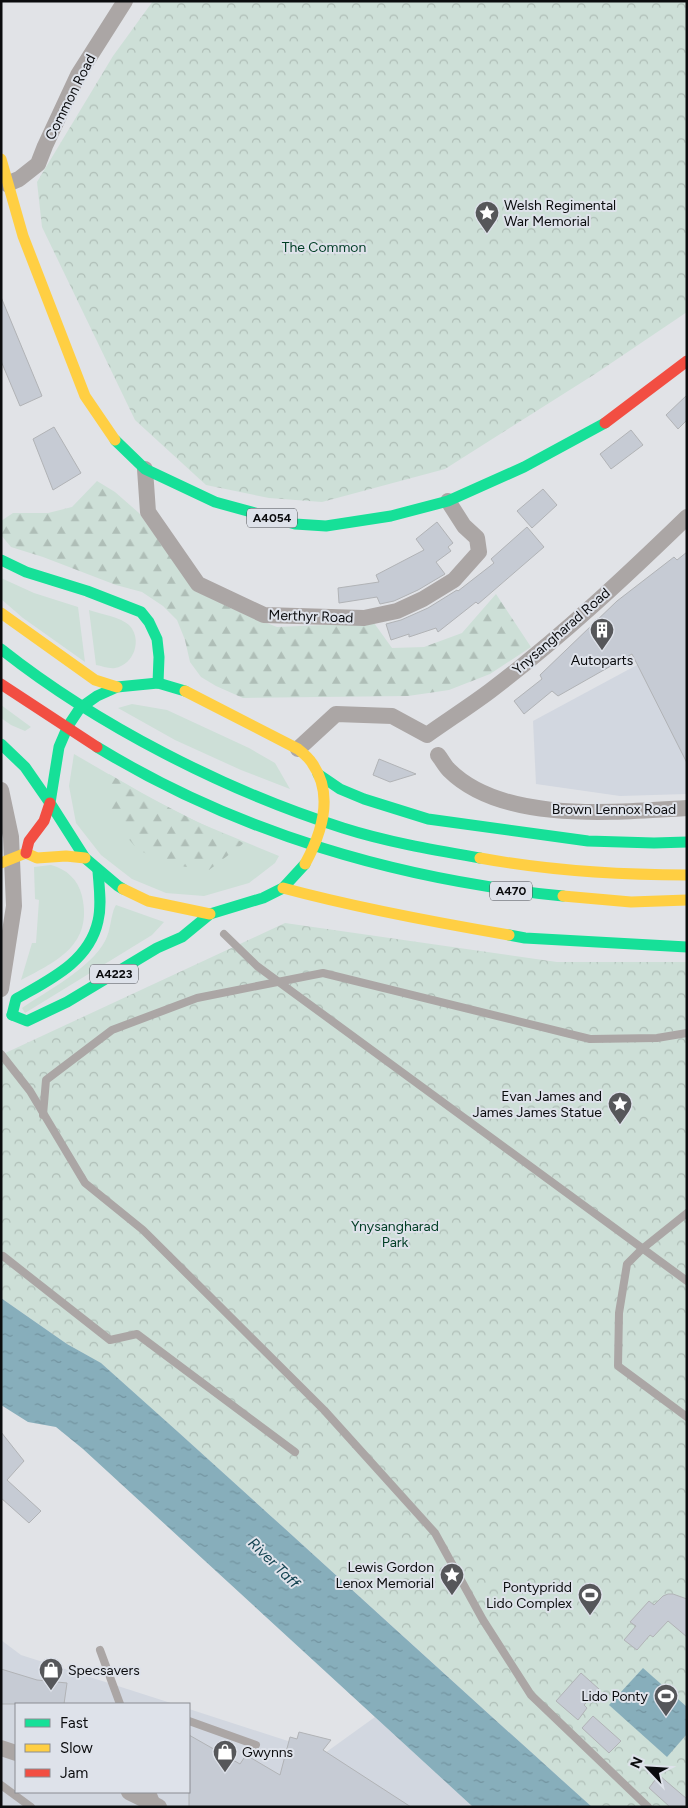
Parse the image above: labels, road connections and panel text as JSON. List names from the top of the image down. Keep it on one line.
{"streets":{"main road":["A4054","A470","A4223"],"street":["Common Road","Merthyr Road","Ynysangharad Road","Brown Lennox Road"]},"crossings":[["Common Road","A4054"],["A4054","Merthyr Road"],["Ynysangharad Road","Brown Lennox Road"]],"water":["River Taff"],"parks":["The Common","Ynysangharad Park"],"places":{"place":["Welsh Regimental War Memorial","Evan James and James James Statue","Lewis Gordon Lenox Memorial"],"building":["Autoparts"],"sports":["Pontypridd Lido Complex","Lido Ponty"],"shop":["Specsavers","Gwynns"]},"legend":["Fast","Slow","Jam"],"north":"top left"}
